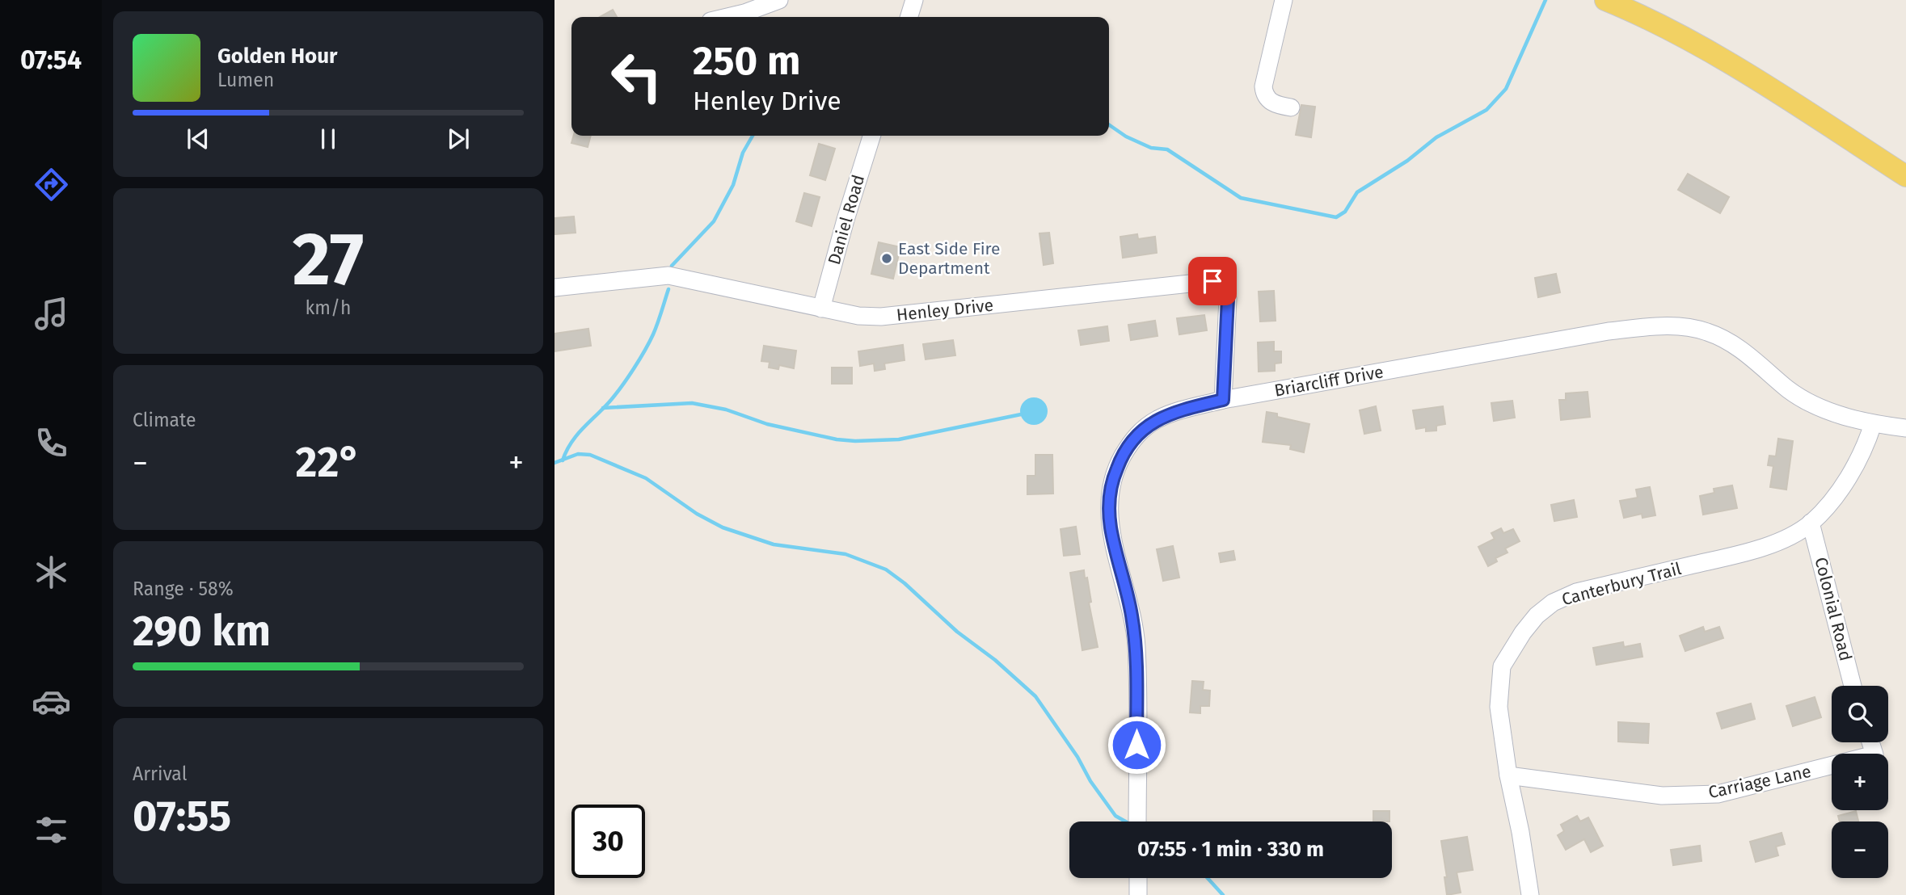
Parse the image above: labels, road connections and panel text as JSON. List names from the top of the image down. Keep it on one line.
{"streets":{"street":["Daniel Road","Henley Drive","Briarcliff Drive","Canterbury Trail","Colonial Road","Carriage Lane"]},"crossings":[["Daniel Road","Henley Drive"],["Henley Drive","Briarcliff Drive"],["Briarcliff Drive","Canterbury Trail"],["Canterbury Trail","Colonial Road"],["Canterbury Trail","Carriage Lane"]],"places":["East Side Fire Department"],"page":{"tabs":"07:54","turn":["250 m","Henley Drive"],"song":["Golden Hour","Lumen"],"tile":[["27","km/h"],"Climate",["Range · 58%","290 km"],["Arrival","07:55"]],"heat":["−","22°","+"],"map_buttons":["+","−"],"limit":"30","trip":"07:55 · 1 min · 330 m"}}
